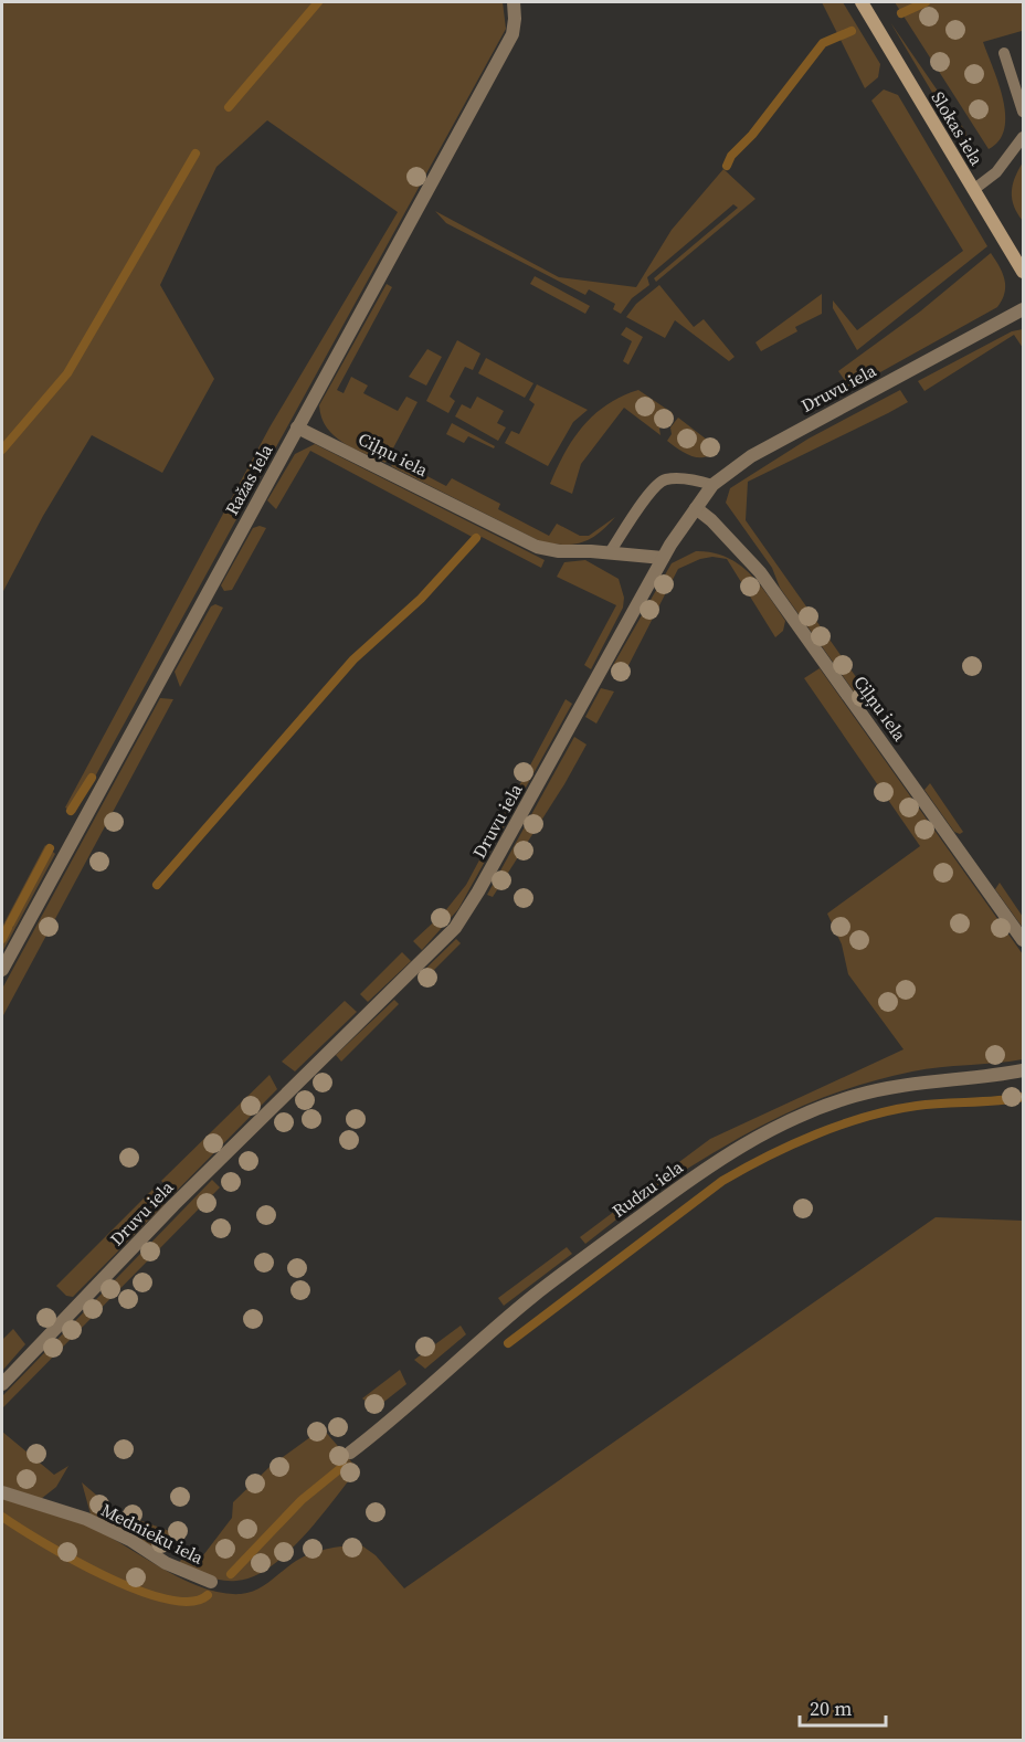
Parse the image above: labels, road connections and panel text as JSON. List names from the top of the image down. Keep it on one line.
{"streets":{"main road":["Slokas iela"],"street":["Druvu iela","Ciļņu iela","Ražas iela","Rudzu iela","Mednieku iela"]},"crossings":[["Druvu iela","Ciļņu iela"],["Ciļņu iela","Ražas iela"]],"scale_bar":"20 m"}
